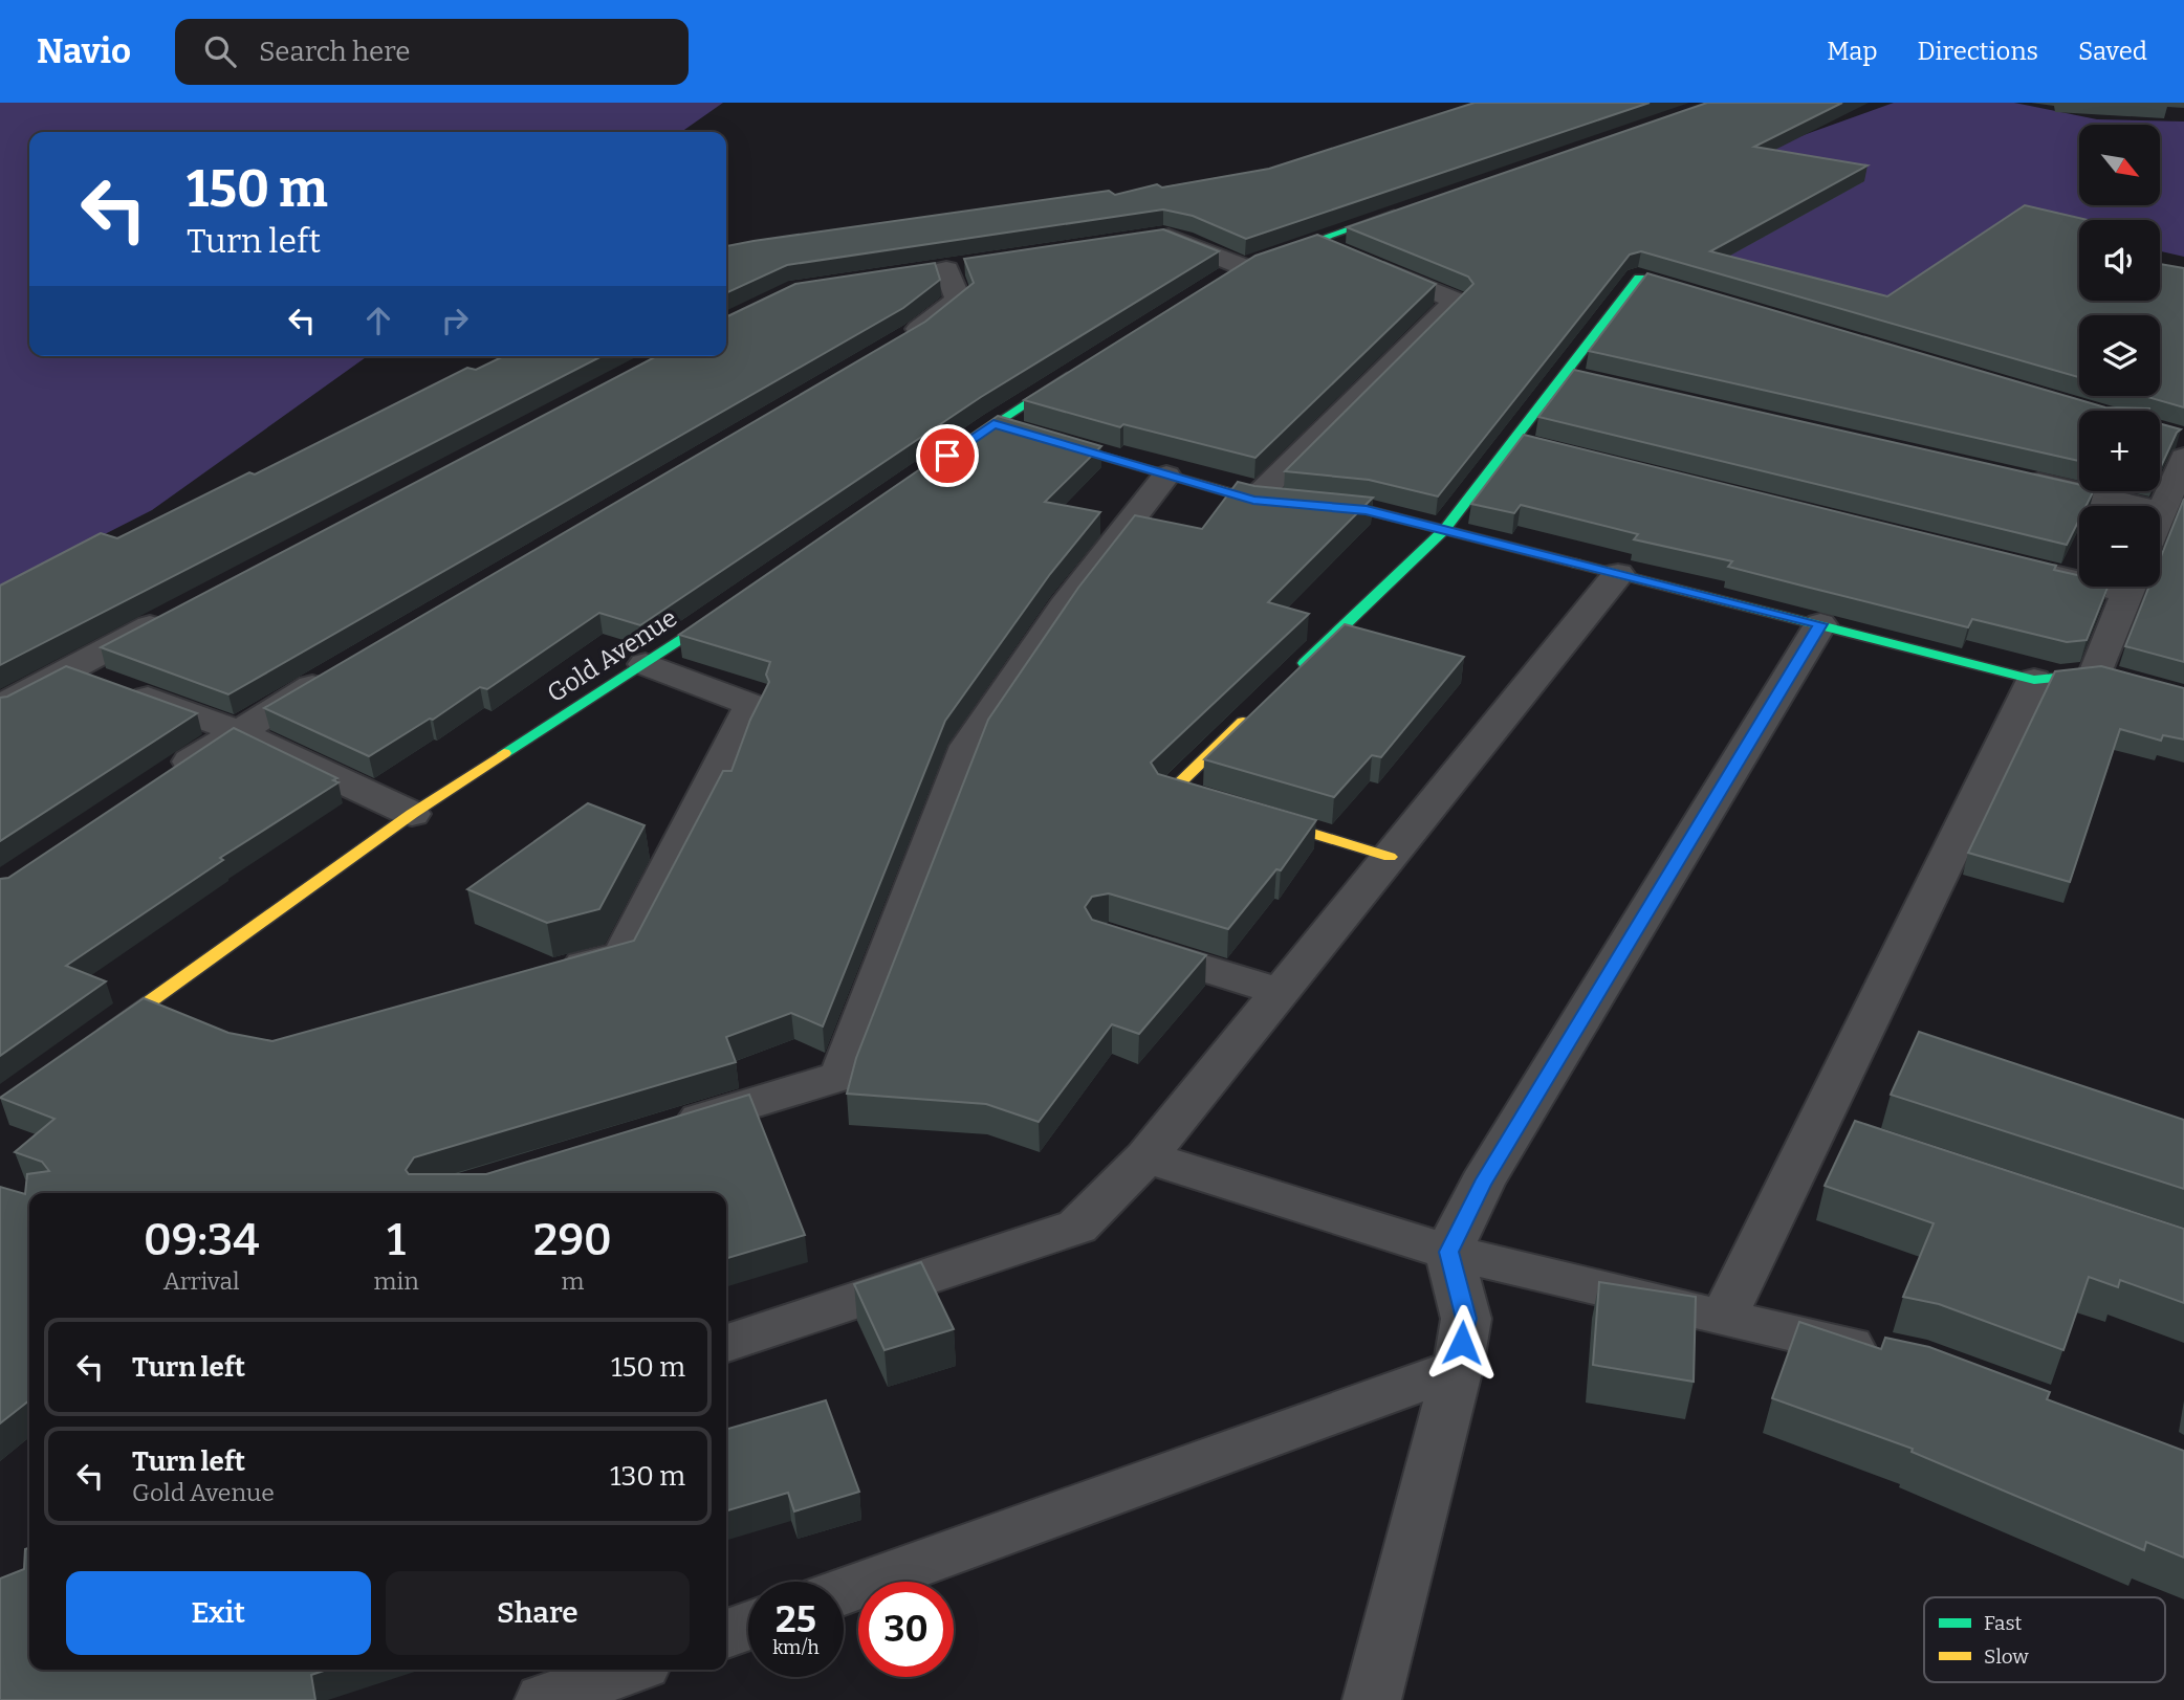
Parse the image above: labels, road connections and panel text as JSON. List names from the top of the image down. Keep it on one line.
{"streets":{"street":["Gold Avenue"]},"legend":["Fast","Slow"],"north":"bottom right","page":{"header":"Navio","search":"Search here","nav":["Map","Directions","Saved"],"map_buttons":["+","−"],"turn":["150 m","Turn left"],"eta":["09:34","Arrival","1","min","290","m"],"list":[{"name":"Turn left","value":"150 m"},{"name":"Turn left","note":"Gold Avenue","value":"130 m"}],"buttons":["Exit","Share"],"speed":"25 km/h","limit":"30"}}
